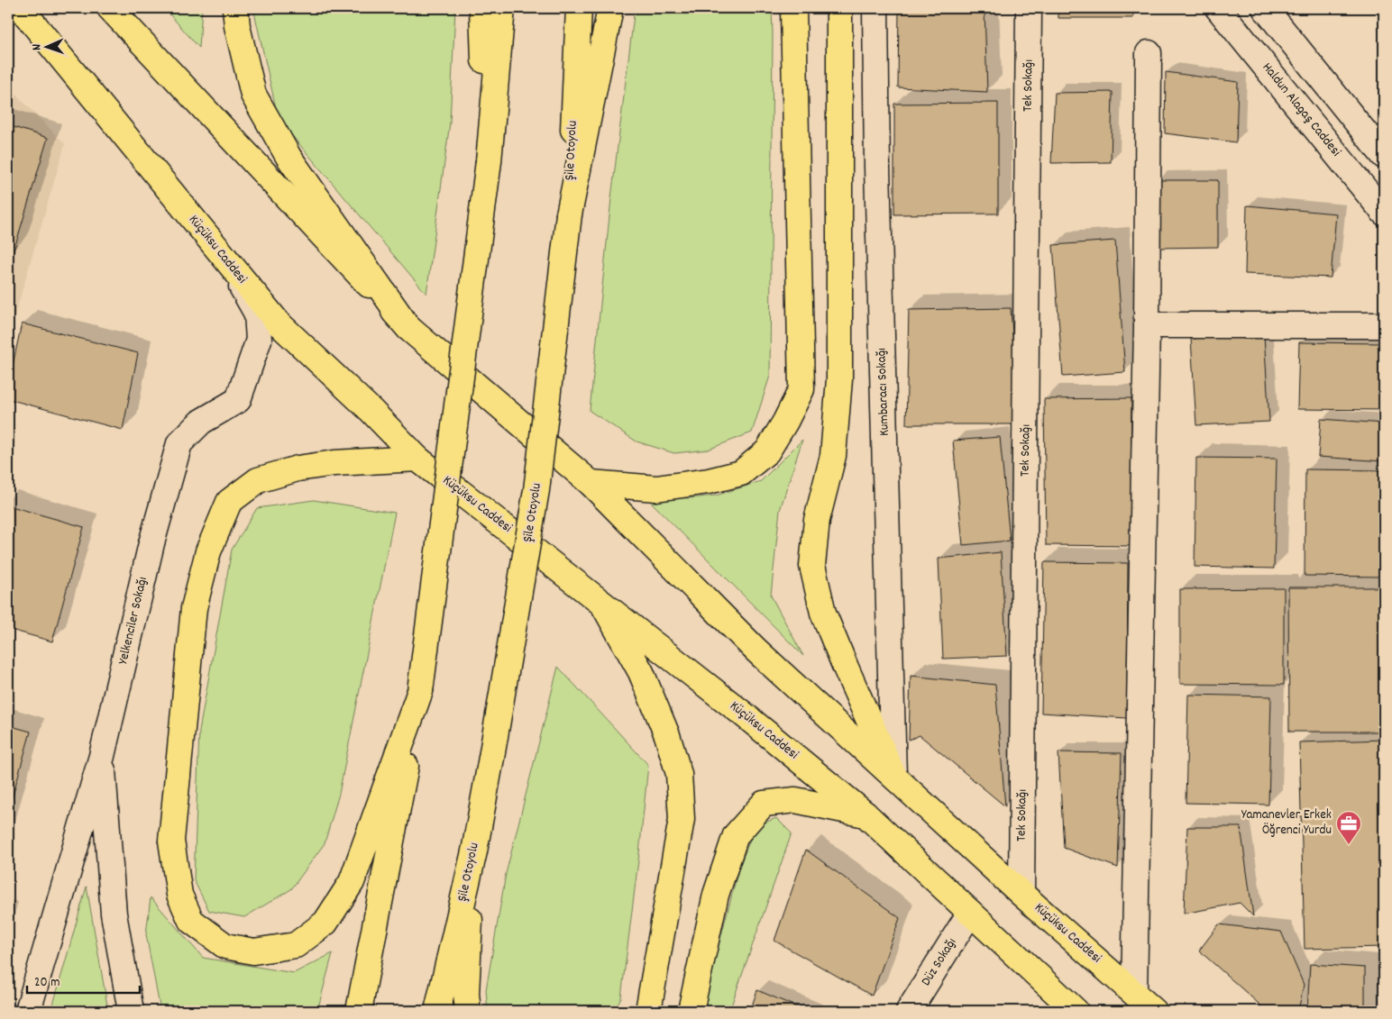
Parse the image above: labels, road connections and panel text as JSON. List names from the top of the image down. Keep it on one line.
{"streets":{"main road":["Şile Otoyolu","Küçüksu Caddesi"],"street":["Tek Sokağı","Haldun Alagaş Caddesi","Kumbaracı Sokağı","Yelkenciler Sokağı","Düz Sokağı"]},"crossings":[["Tek Sokağı","Küçüksu Caddesi"],["Küçüksu Caddesi","Kumbaracı Sokağı"],["Küçüksu Caddesi","Yelkenciler Sokağı"],["Küçüksu Caddesi","Düz Sokağı"]],"places":{"office":["Yamanevler Erkek Öğrenci Yurdu"]},"scale_bar":"20 m","north":"left"}
